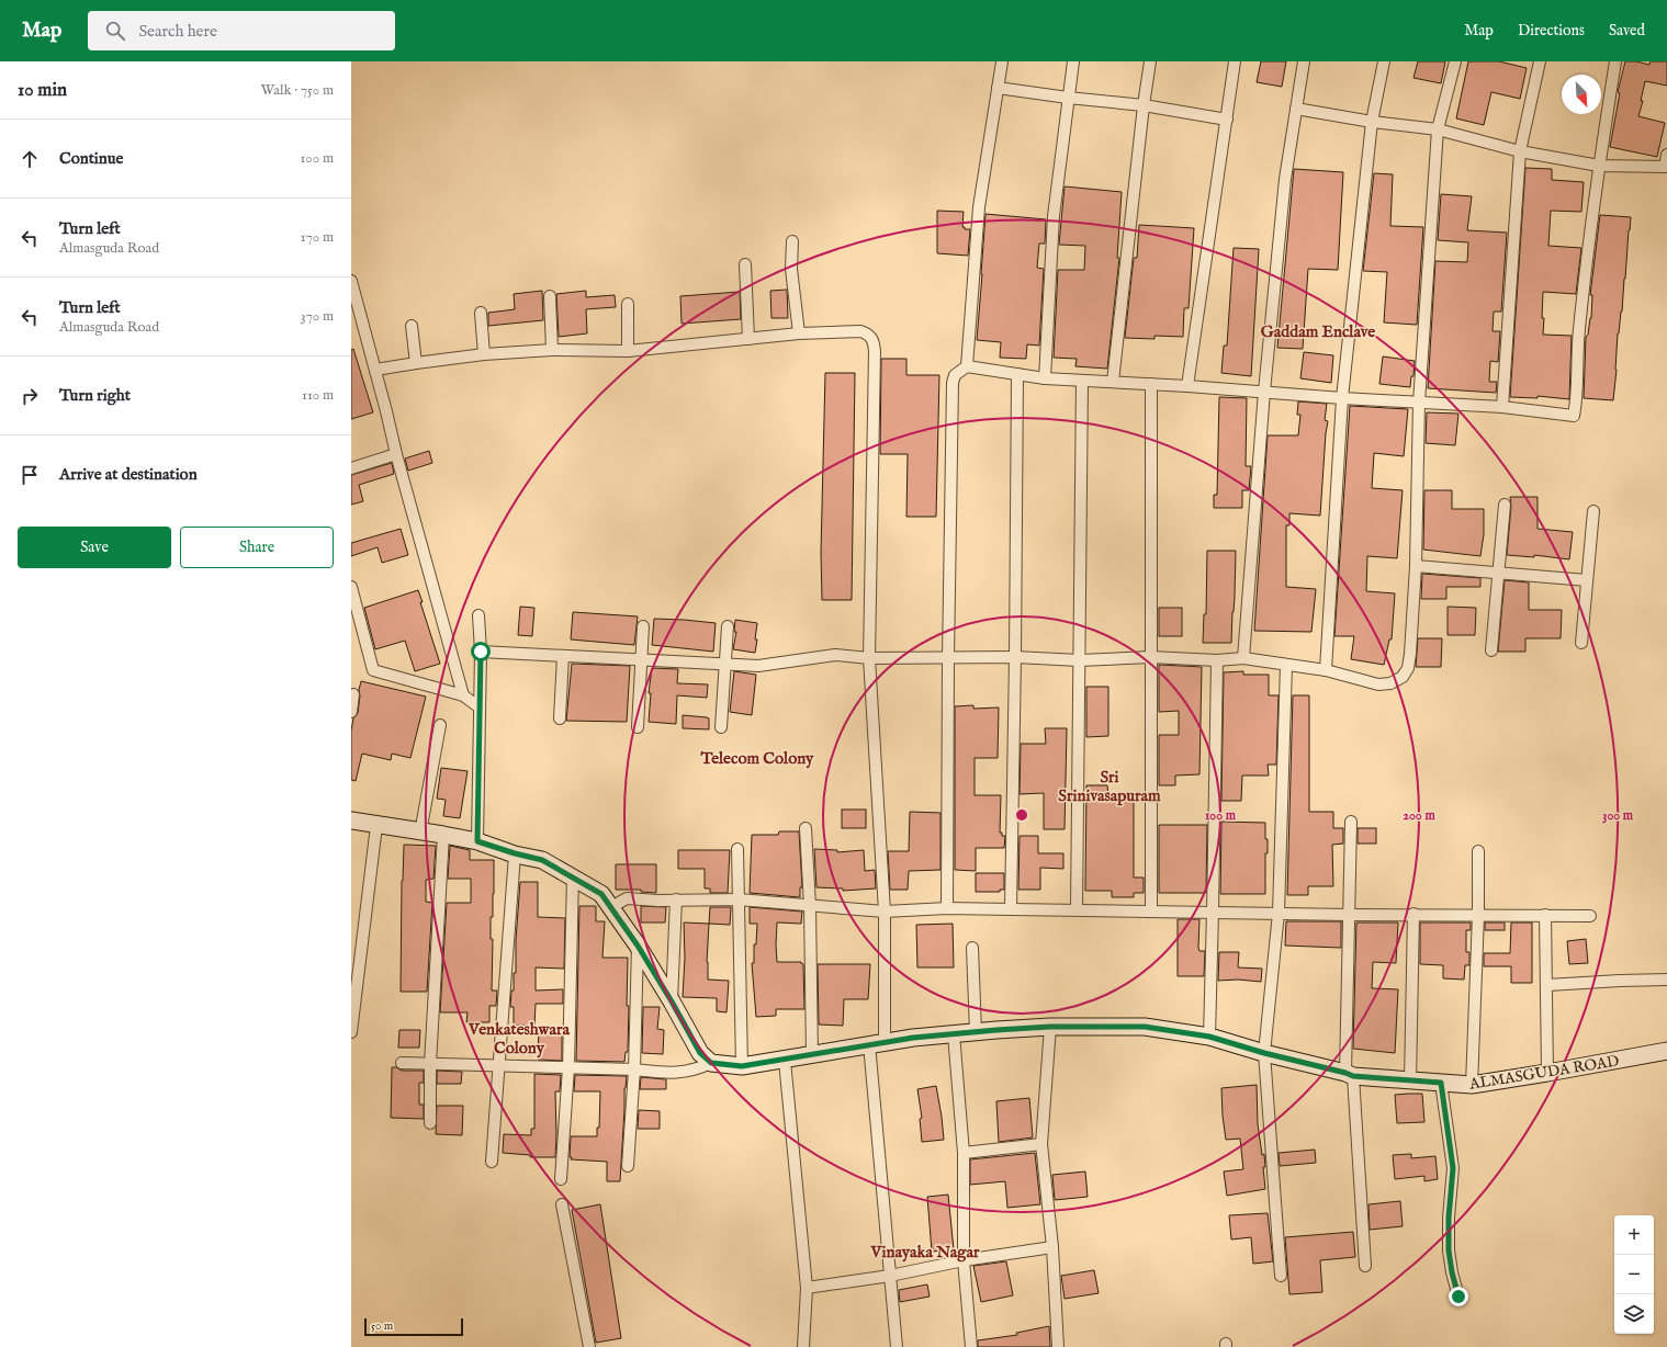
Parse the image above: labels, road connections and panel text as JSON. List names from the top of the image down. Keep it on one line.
{"streets":{"street":["ALMASGUDA ROAD"]},"districts":["Gaddam Enclave","Telecom Colony","Sri Srinivasapuram","Venkateshwara Colony","Vinayaka Nagar"],"scale_bar":"50 m","north":"bottom right","page":{"header":"Map","search":"Search here","nav":["Map","Directions","Saved"],"heading":["10 min","Walk · 750 m"],"list":[["Continue","100 m"],["Turn left","Almasguda Road","170 m"],["Turn left","Almasguda Road","370 m"],["Turn right","110 m"],"Arrive at destination"],"buttons":["Save","Share"],"map_buttons":["+","−"],"scale":"50 m"},"rings":["100 m","200 m","300 m"]}
